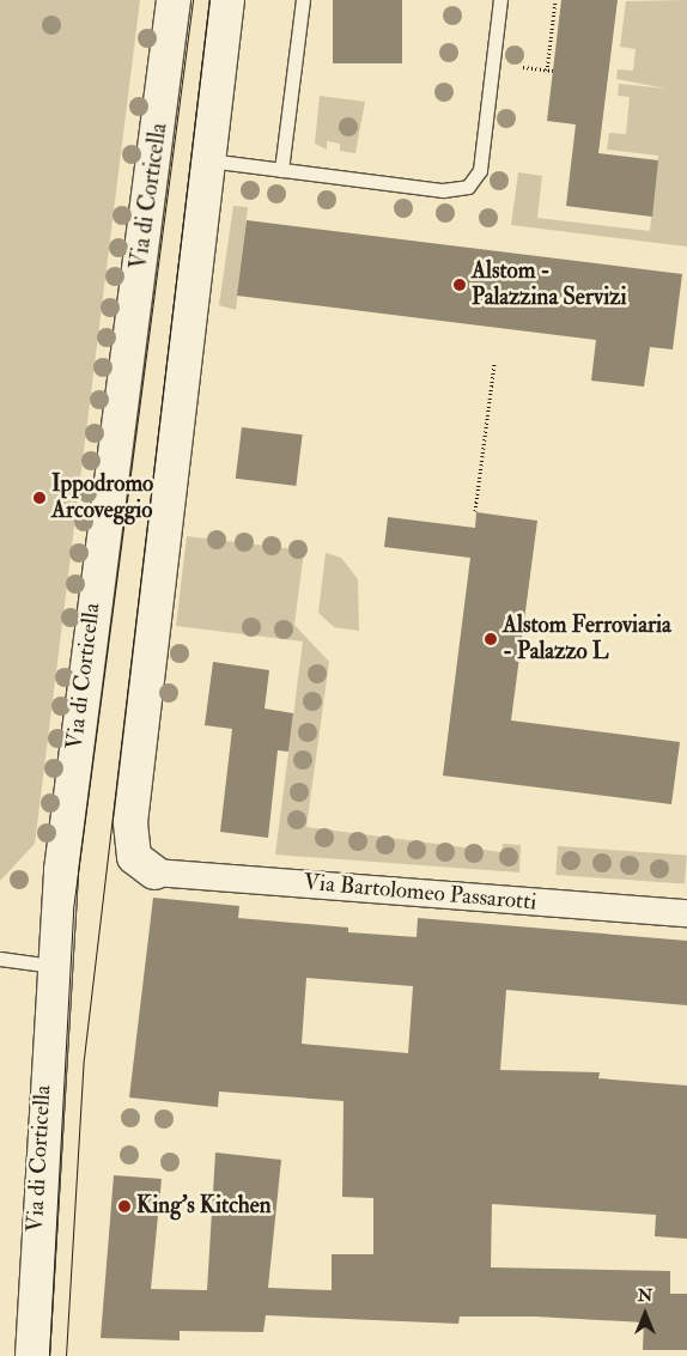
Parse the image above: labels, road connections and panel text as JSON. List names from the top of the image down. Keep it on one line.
{"streets":{"main road":["Via di Corticella"],"street":["Via Bartolomeo Passarotti"]},"places":["Alstom - Palazzina Servizi","Ippodromo Arcoveggio","Alstom Ferroviaria - Palazzo L","King's Kitchen"],"north":"top"}
